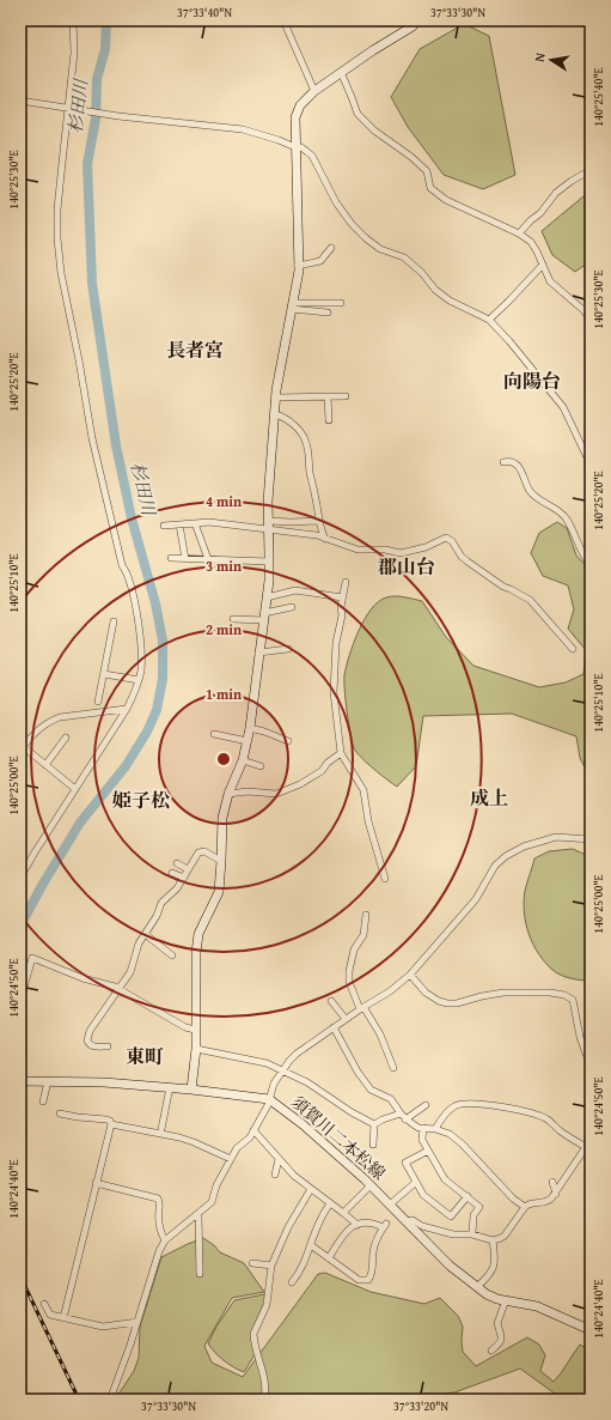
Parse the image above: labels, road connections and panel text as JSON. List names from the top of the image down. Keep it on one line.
{"streets":{"street":["須賀川二本松線"]},"districts":["長者宮","向陽台","郡山台","成上","姫子松","東町"],"water":["杉田川"],"north":"left","coordinates":["37°33'40\"N","37°33'30\"N","140°25'40\"E","140°25'30\"E","140°25'20\"E","140°25'10\"E","140°25'00\"E","140°24'50\"E","140°24'40\"E","37°33'20\"N"],"rings":["4 min","3 min","2 min","1 min"]}
